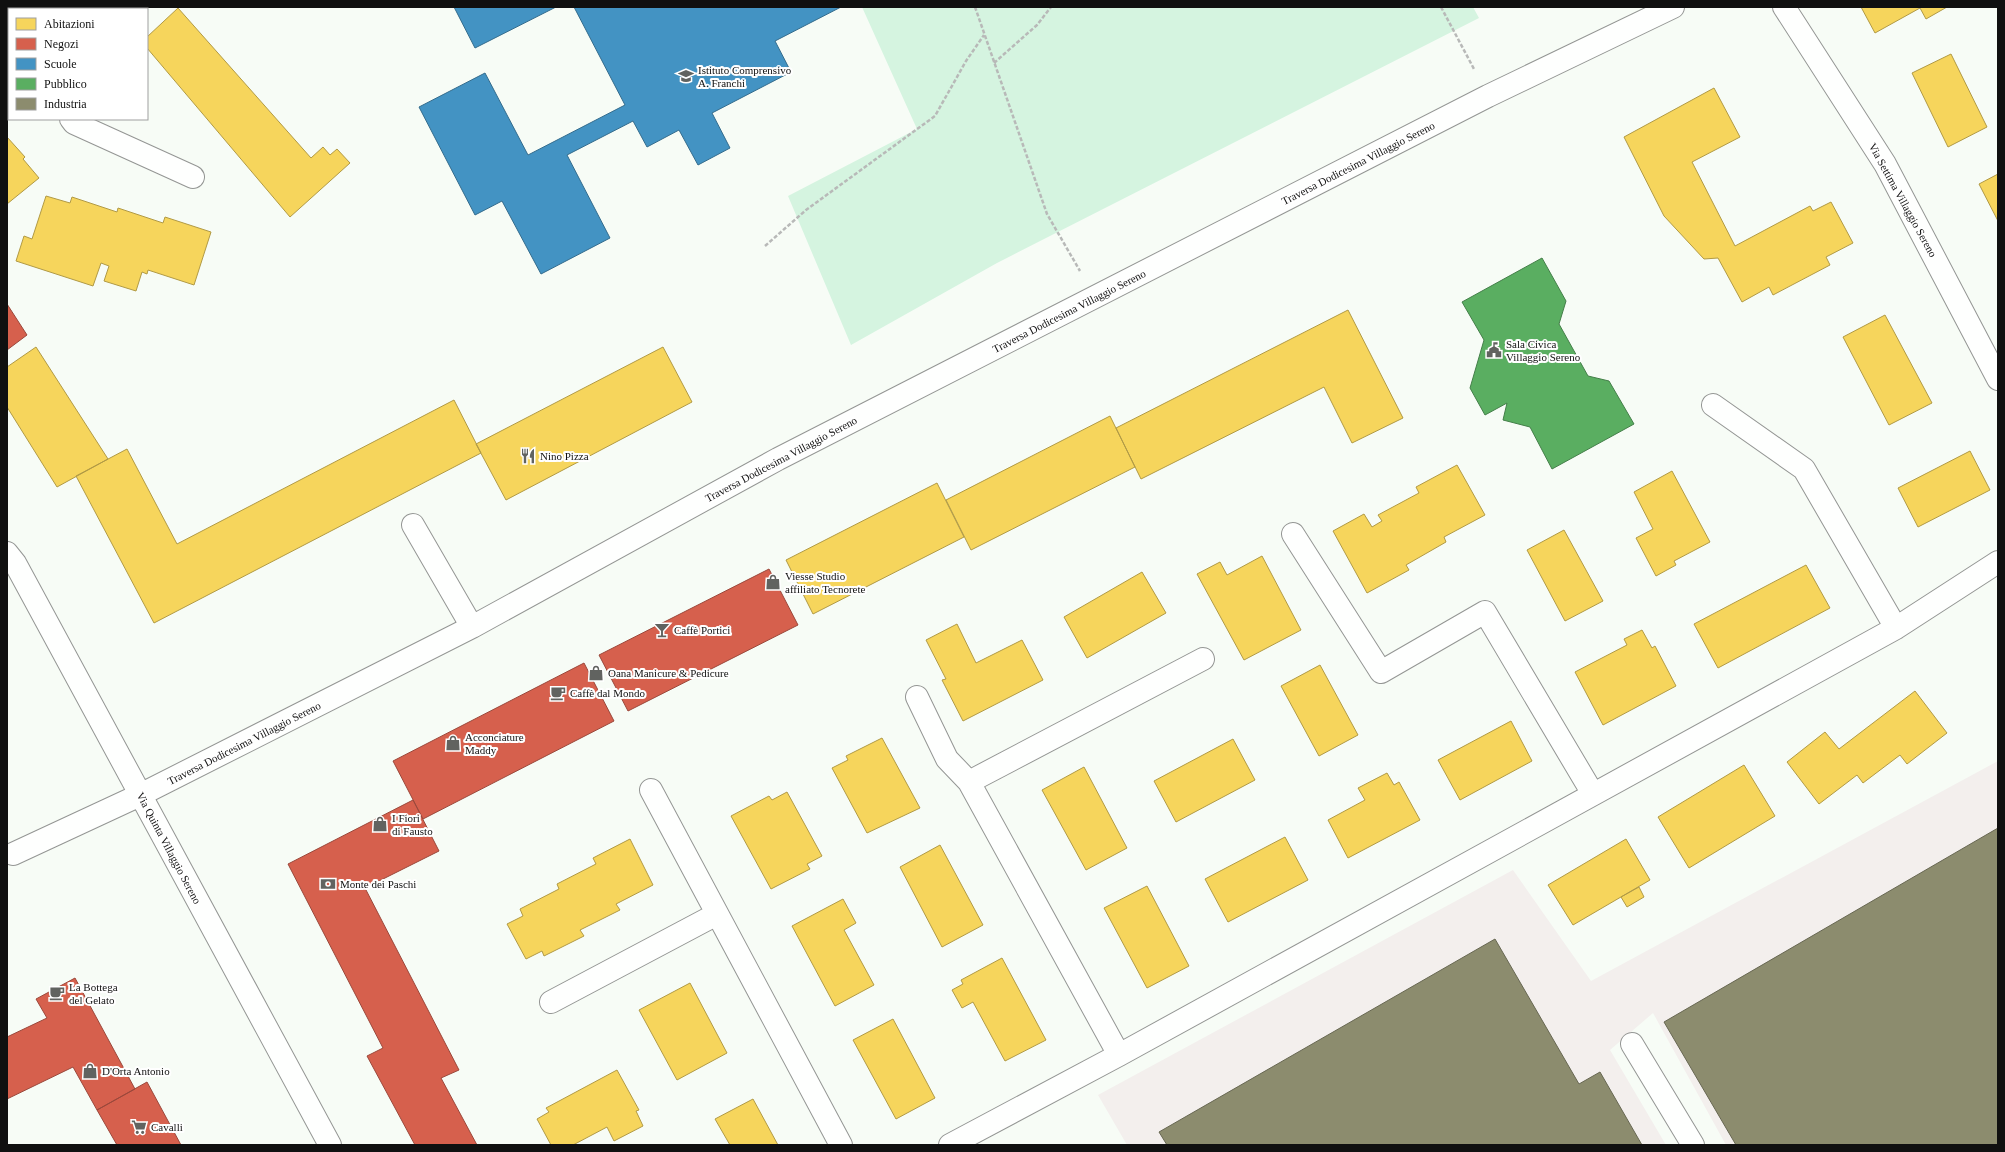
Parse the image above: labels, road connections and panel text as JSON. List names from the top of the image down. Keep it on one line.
{"streets":{"street":["Traversa Dodicesima Villaggio Sereno","Via Settima Villaggio Sereno","Via Quinta Villaggio Sereno"]},"crossings":[["Traversa Dodicesima Villaggio Sereno","Via Quinta Villaggio Sereno"]],"places":{"school or university":["Istituto Comprensivo A. Franchi"],"public building":["Sala Civica Villaggio Sereno"],"restaurant":["Nino Pizza"],"shop":["Viesse Studio affiliato Tecnorete","Oana Manicure & Pedicure","Acconciature Maddy","I Fiori di Fausto","D'Orta Antonio"],"bar":["Caffè Portici"],"cafe":["Caffè dal Mondo","La Bottega del Gelato"],"bank":["Monte dei Paschi"],"supermarket":["Cavalli"]},"legend":["Abitazioni","Negozi","Scuole","Pubblico","Industria"]}
